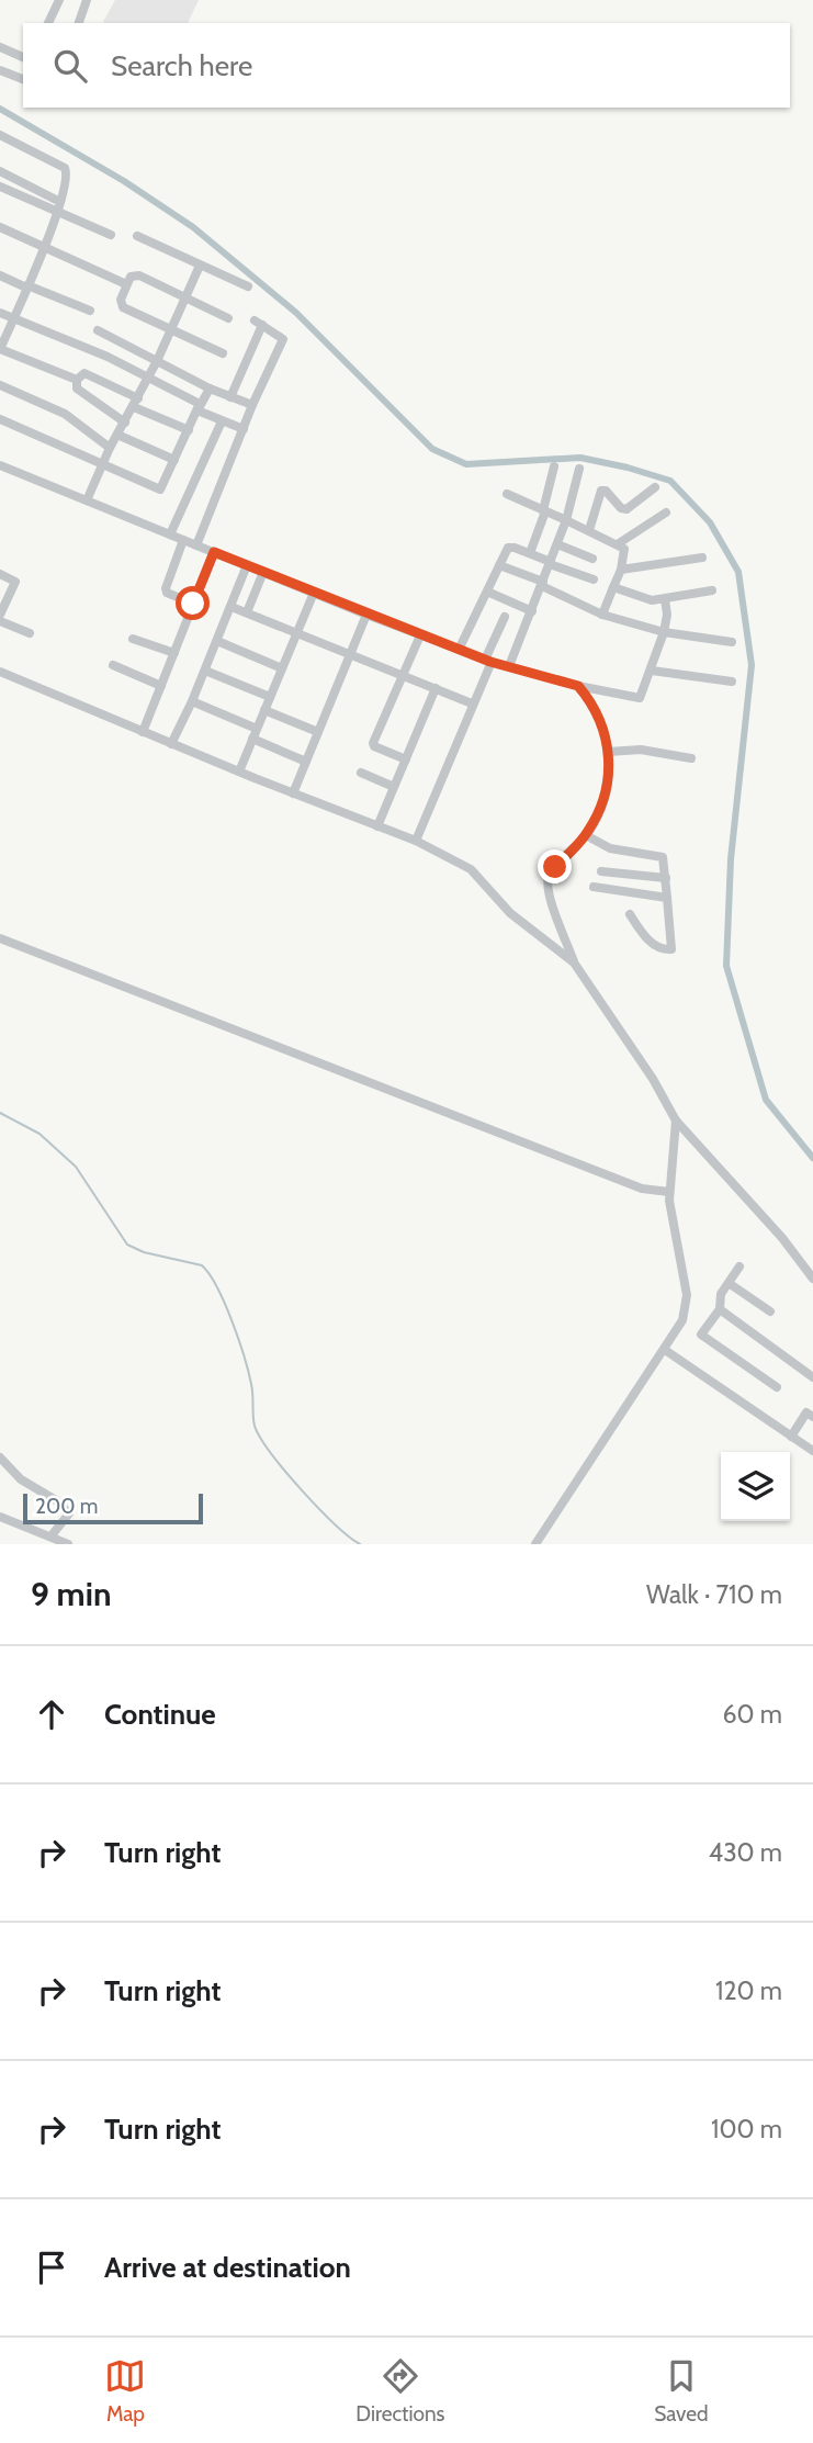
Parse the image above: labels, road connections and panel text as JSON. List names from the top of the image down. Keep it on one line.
{"scale_bar":"200 m","page":{"search":"Search here","scale":"200 m","heading":["9 min","Walk · 710 m"],"list":[["Continue","60 m"],["Turn right","430 m"],["Turn right","120 m"],["Turn right","100 m"],"Arrive at destination"],"nav":["Map","Directions","Saved"]}}
